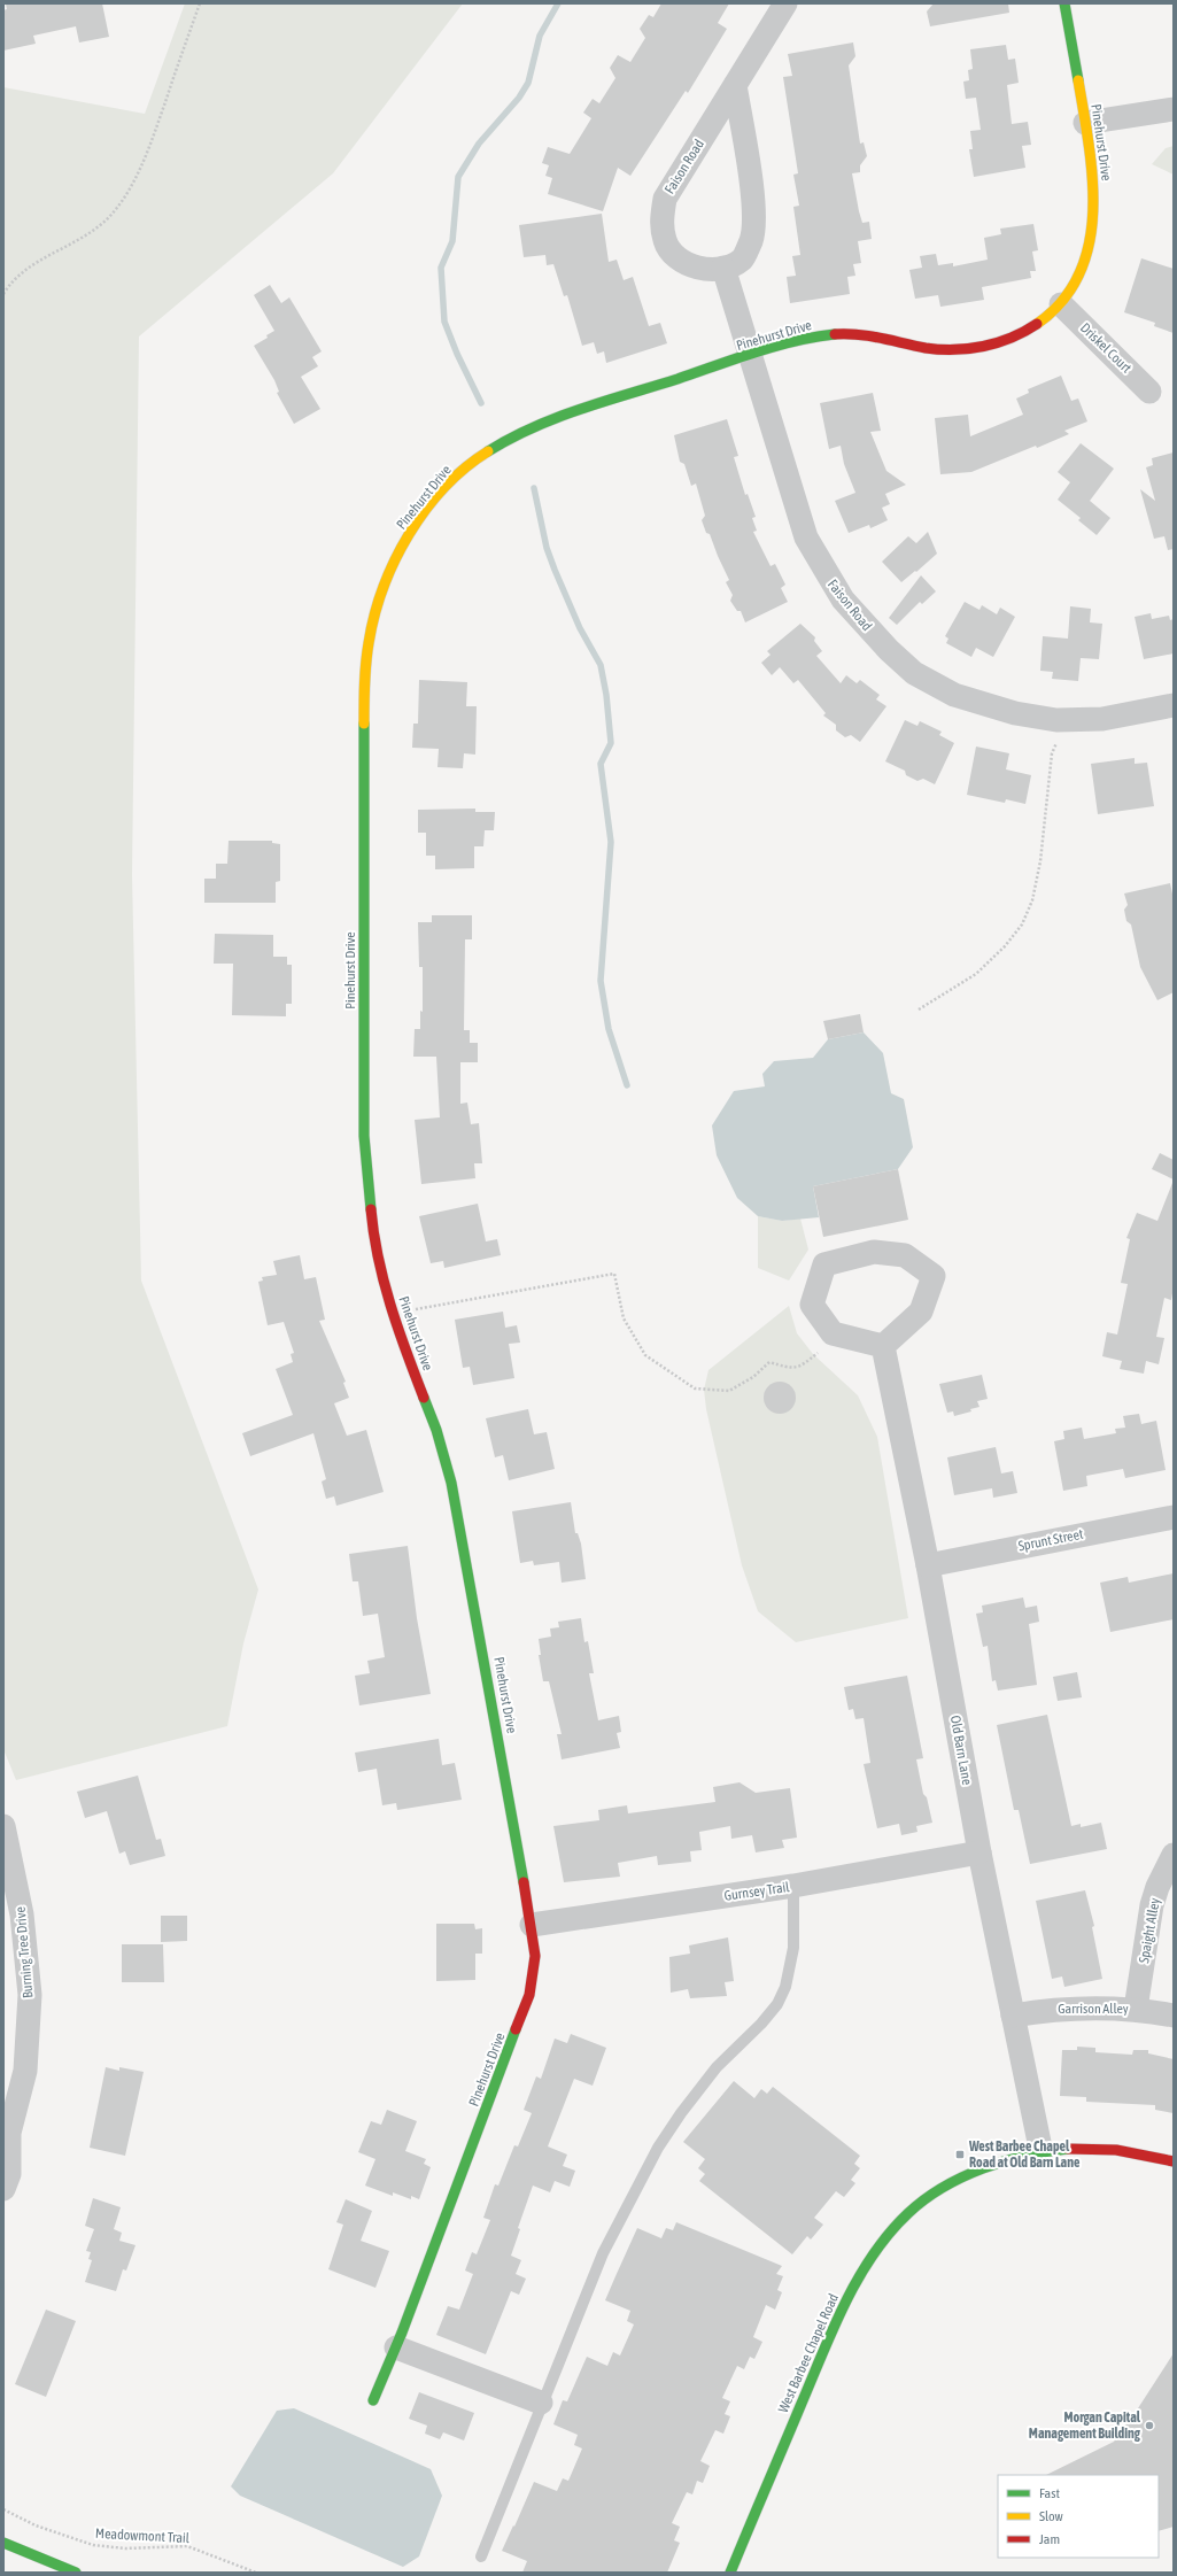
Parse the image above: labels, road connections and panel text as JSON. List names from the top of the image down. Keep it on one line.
{"streets":{"street":["Pinehurst Drive","Faison Road","Driskel Court","Sprunt Street","Old Barn Lane","Gurnsey Trail","Spaight Alley","Burning Tree Drive","Garrison Alley","West Barbee Chapel Road"],"path":["Meadowmont Trail"]},"crossings":[["Pinehurst Drive","Faison Road"],["Pinehurst Drive","Driskel Court"],["Pinehurst Drive","Gurnsey Trail"],["Sprunt Street","Old Barn Lane"],["Old Barn Lane","Gurnsey Trail"],["Old Barn Lane","Garrison Alley"],["Old Barn Lane","West Barbee Chapel Road"],["Spaight Alley","Garrison Alley"]],"places":{"transit":["West Barbee Chapel Road at Old Barn Lane"],"other":["Morgan Capital Management Building"]},"legend":["Fast","Slow","Jam"]}
